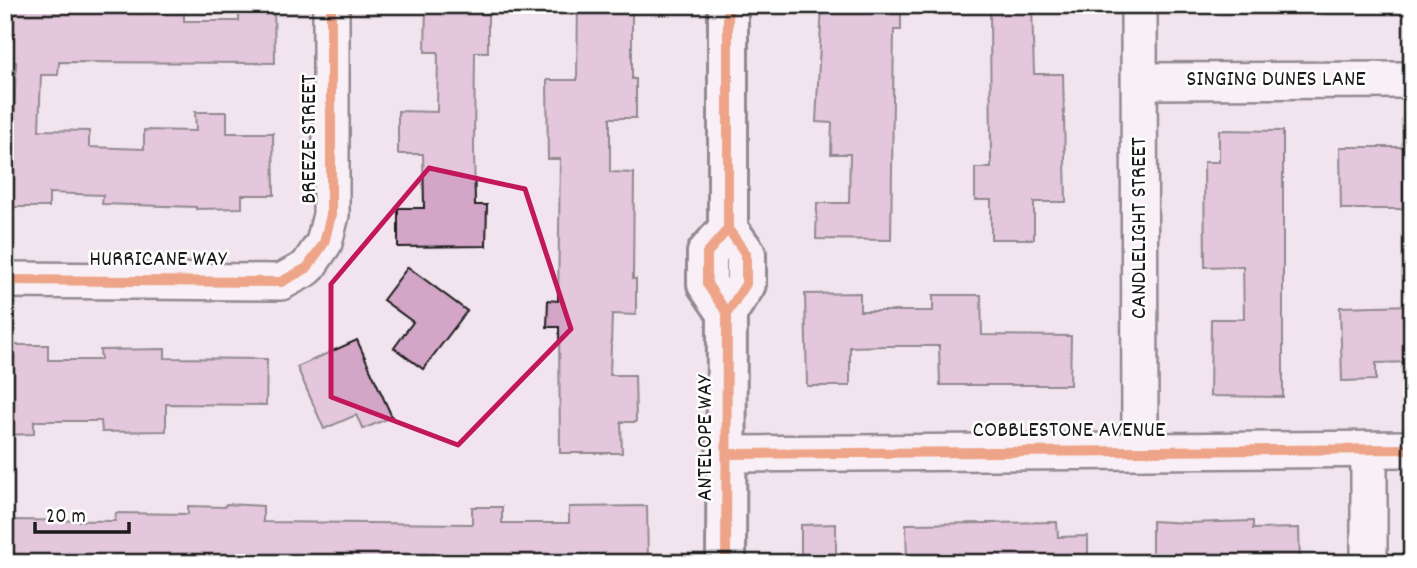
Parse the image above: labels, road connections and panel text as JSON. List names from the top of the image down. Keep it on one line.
{"streets":{"street":["SINGING DUNES LANE","BREEZE STREET","CANDLELIGHT STREET","HURRICANE WAY","COBBLESTONE AVENUE","ANTELOPE WAY"]},"crossings":[["SINGING DUNES LANE","CANDLELIGHT STREET"],["BREEZE STREET","HURRICANE WAY"],["CANDLELIGHT STREET","COBBLESTONE AVENUE"],["COBBLESTONE AVENUE","ANTELOPE WAY"]],"scale_bar":"20 m"}
